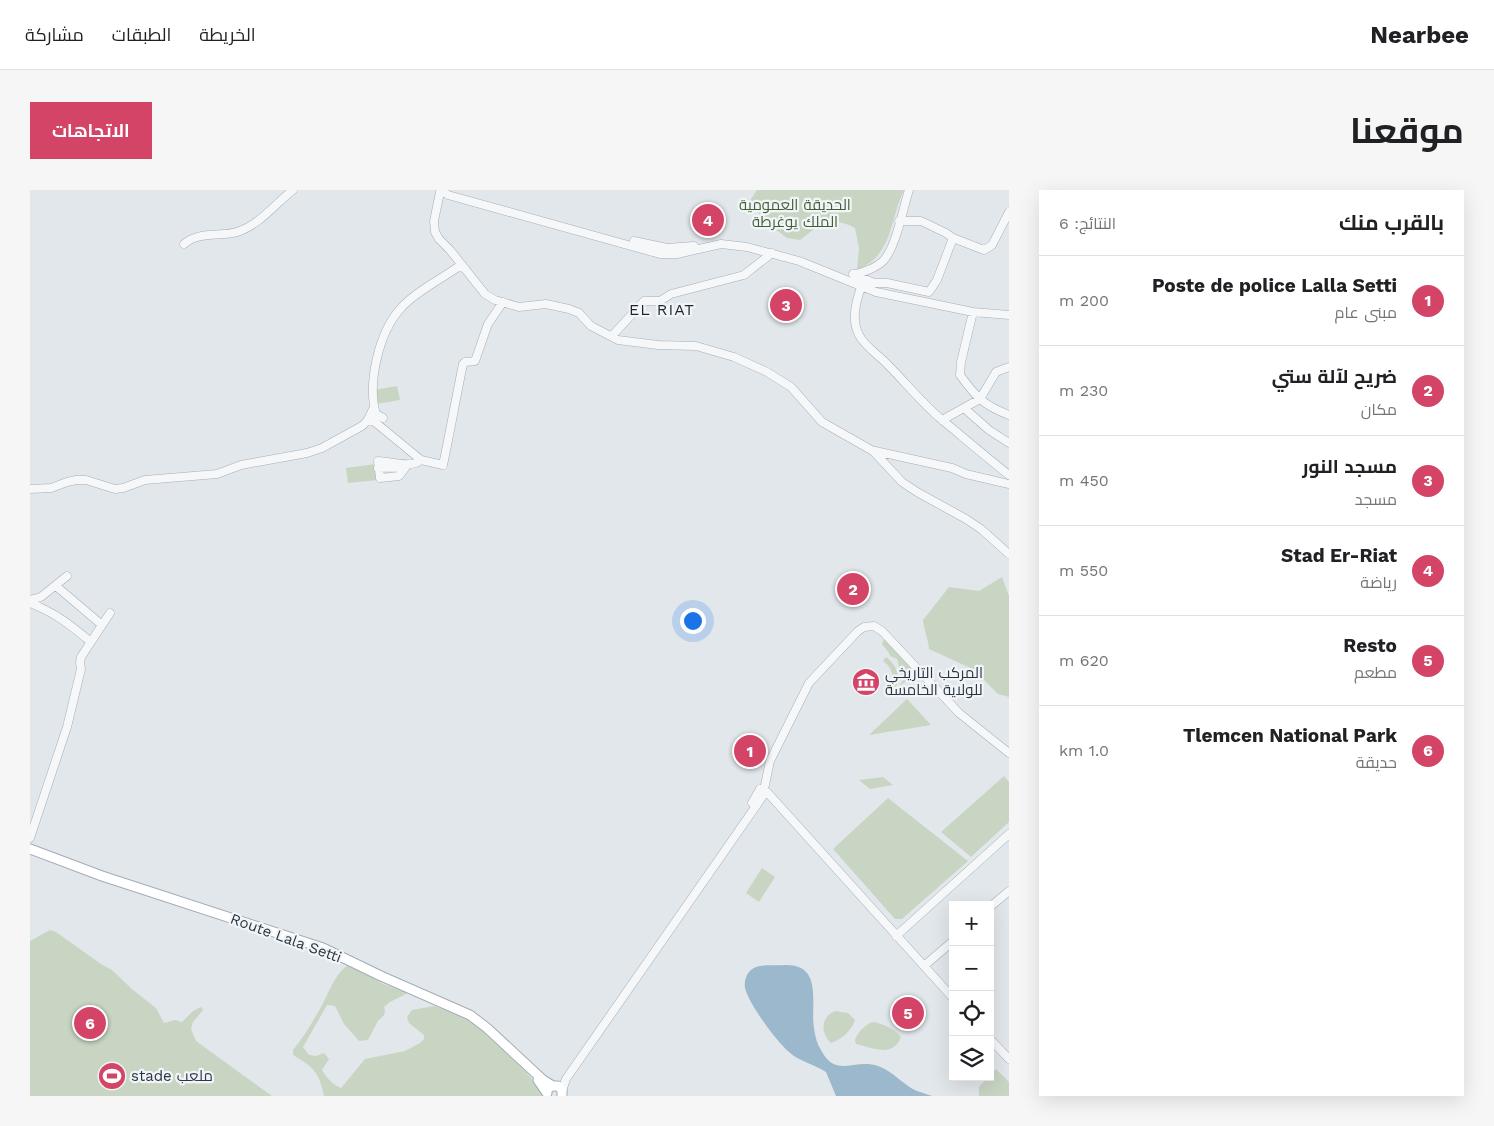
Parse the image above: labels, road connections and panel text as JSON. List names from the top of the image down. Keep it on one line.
{"streets":{"main road":["Route Lala Setti"]},"districts":["EL RIAT"],"parks":["الحديقة العمومية الملك يوغرطة"],"places":{"museum":["المركب التاريخي للولاية الخامسة"],"sports":["stade ملعب"]},"page":{"header":"Nearbee","nav":["الخريطة","الطبقات","مشاركة"],"title":"موقعنا","buttons":"الاتجاهات","heading":["بالقرب منك","النتائج: 6"],"pins":["4","3","2","1","5","6"],"list":[{"mark":"1","name":"Poste de police Lalla Setti","note":"مبنى عام","value":"200 m"},{"mark":"2","name":"ضريح لآلة ستي","note":"مكان","value":"230 m"},{"mark":"3","name":"مسجد النور","note":"مسجد","value":"450 m"},{"mark":"4","name":"Stad Er-Riat","note":"رياضة","value":"550 m"},{"mark":"5","name":"Resto","note":"مطعم","value":"620 m"},{"mark":"6","name":"Tlemcen National Park","note":"حديقة","value":"1.0 km"}],"map_buttons":["+","−"]}}
